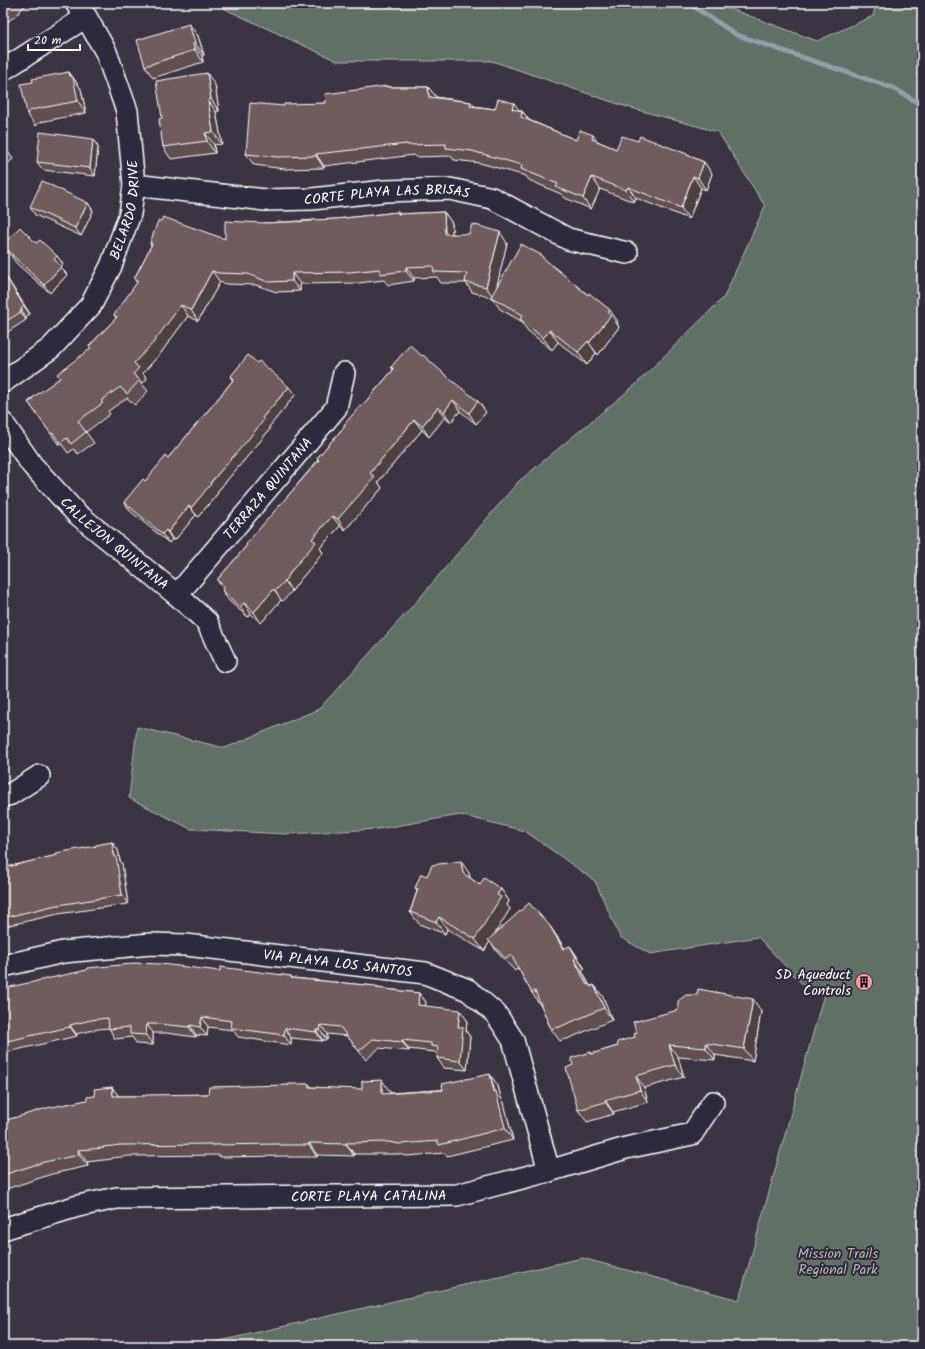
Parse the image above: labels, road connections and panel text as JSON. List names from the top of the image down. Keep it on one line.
{"streets":{"street":["CORTE PLAYA LAS BRISAS","BELARDO DRIVE","TERRAZA QUINTANA","CALLEJON QUINTANA","VIA PLAYA LOS SANTOS","CORTE PLAYA CATALINA"]},"crossings":[["CORTE PLAYA LAS BRISAS","BELARDO DRIVE"],["TERRAZA QUINTANA","CALLEJON QUINTANA"],["VIA PLAYA LOS SANTOS","CORTE PLAYA CATALINA"]],"parks":["Mission Trails Regional Park"],"places":{"building":["SD Aqueduct Controls"]},"scale_bar":"20 m"}
